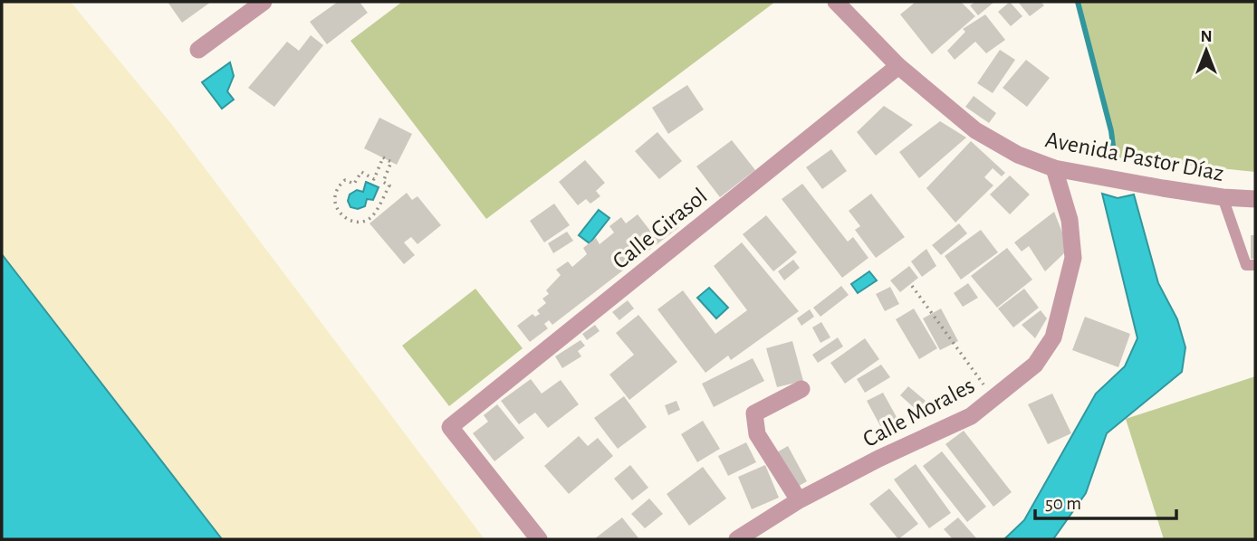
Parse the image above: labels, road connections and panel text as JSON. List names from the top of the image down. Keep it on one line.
{"streets":{"street":["Avenida Pastor Díaz","Calle Girasol","Calle Morales"]},"crossings":[["Avenida Pastor Díaz","Calle Girasol"],["Avenida Pastor Díaz","Calle Morales"]],"scale_bar":"50 m","north":"top"}
